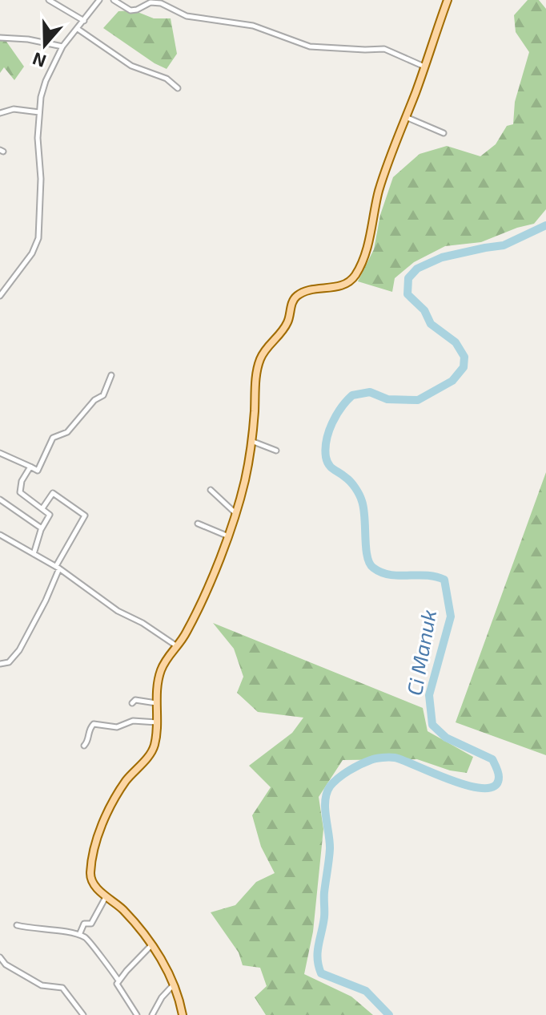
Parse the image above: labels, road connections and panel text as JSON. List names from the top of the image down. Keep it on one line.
{"water":["Ci Manuk"],"north":"bottom"}
